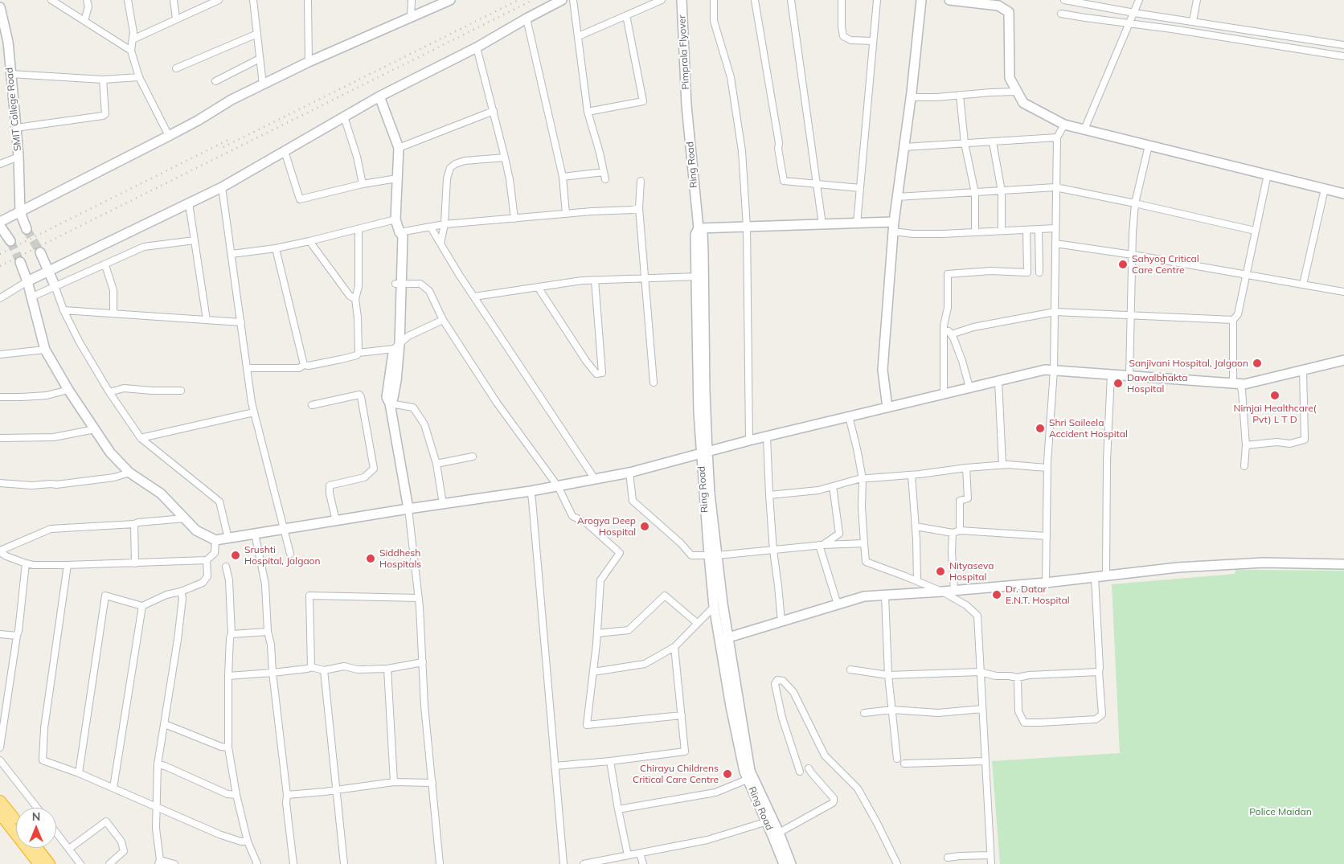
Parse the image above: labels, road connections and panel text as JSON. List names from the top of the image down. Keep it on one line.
{"streets":{"main road":["Pimprala Flyover","SMIT College Road","Ring Road"]},"crossings":[["Pimprala Flyover","Ring Road"]],"parks":["Police Maidan"],"places":["Sahyog Critical Care Centre","Sanjivani Hospital, Jalgaon","Dawalbhakta Hospital","Nimjai Healthcare( Pvt) L T D","Shri Saileela Accident Hospital","Arogya Deep Hospital","Srushti Hospital, Jalgaon","Siddhesh Hospitals","Nityaseva Hospital","Dr. Datar E.N.T. Hospital","Chirayu Childrens Critical Care Centre"],"north":"top"}
